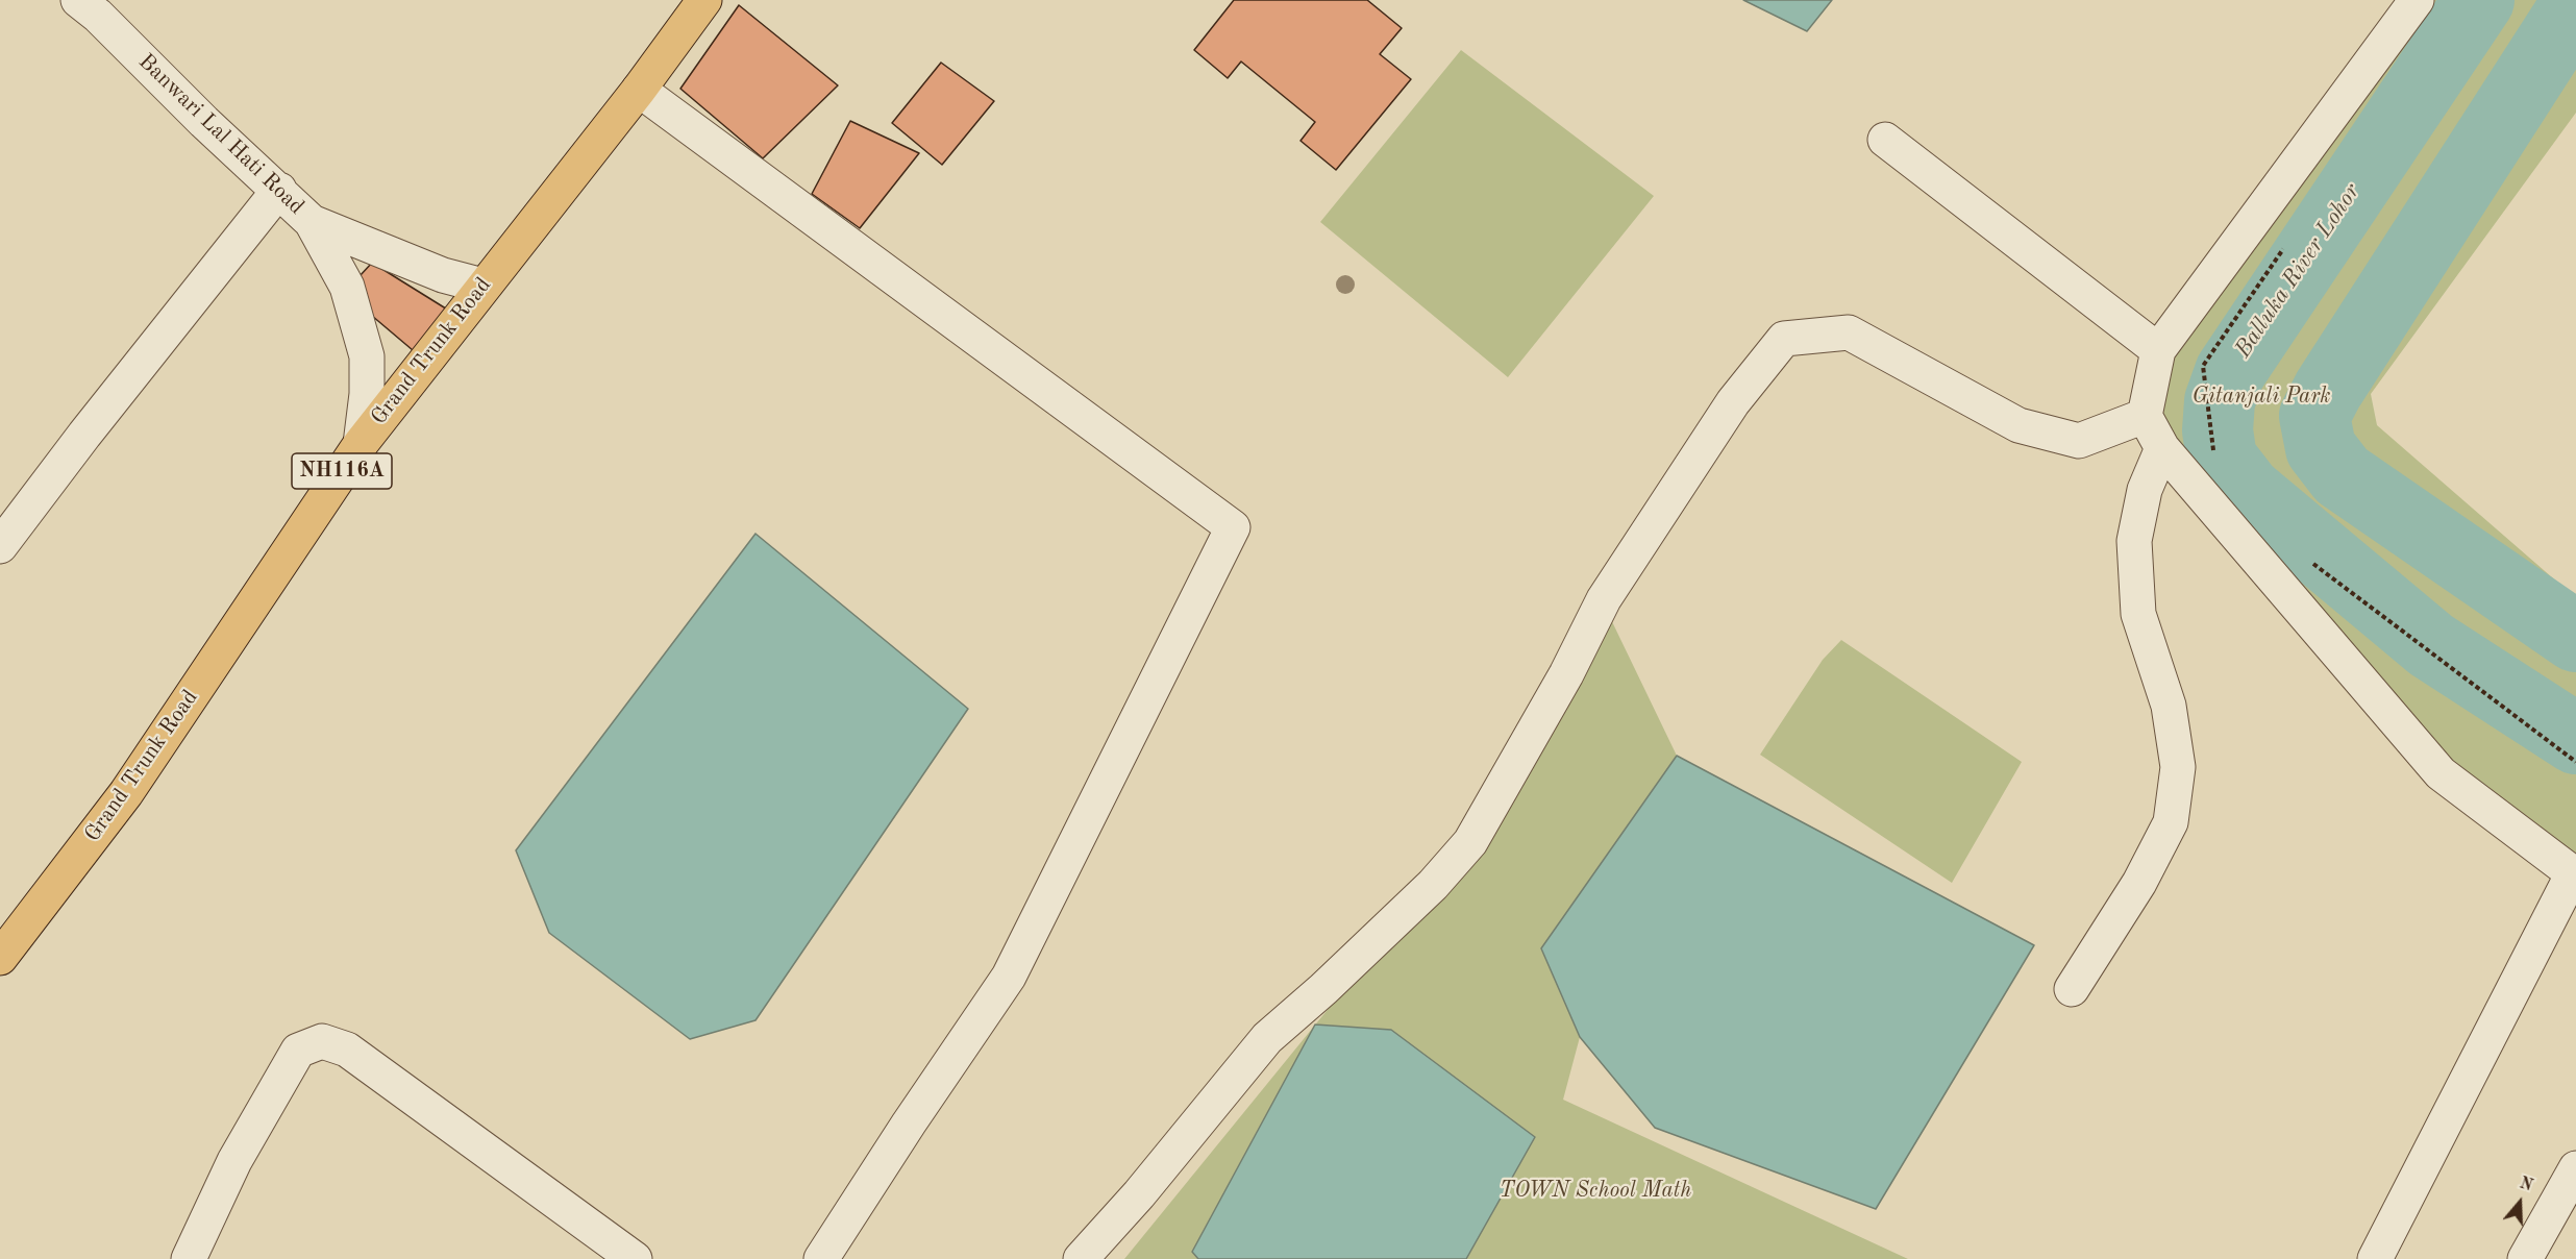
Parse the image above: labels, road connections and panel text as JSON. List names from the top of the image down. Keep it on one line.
{"streets":{"highway":["Grand Trunk Road","NH116A"],"street":["Banwari Lal Hati Road"]},"crossings":[["Banwari Lal Hati Road","Grand Trunk Road"]],"water":["Balluka River Lohor"],"parks":["Gitanjali Park","TOWN School Math"],"north":"top"}
